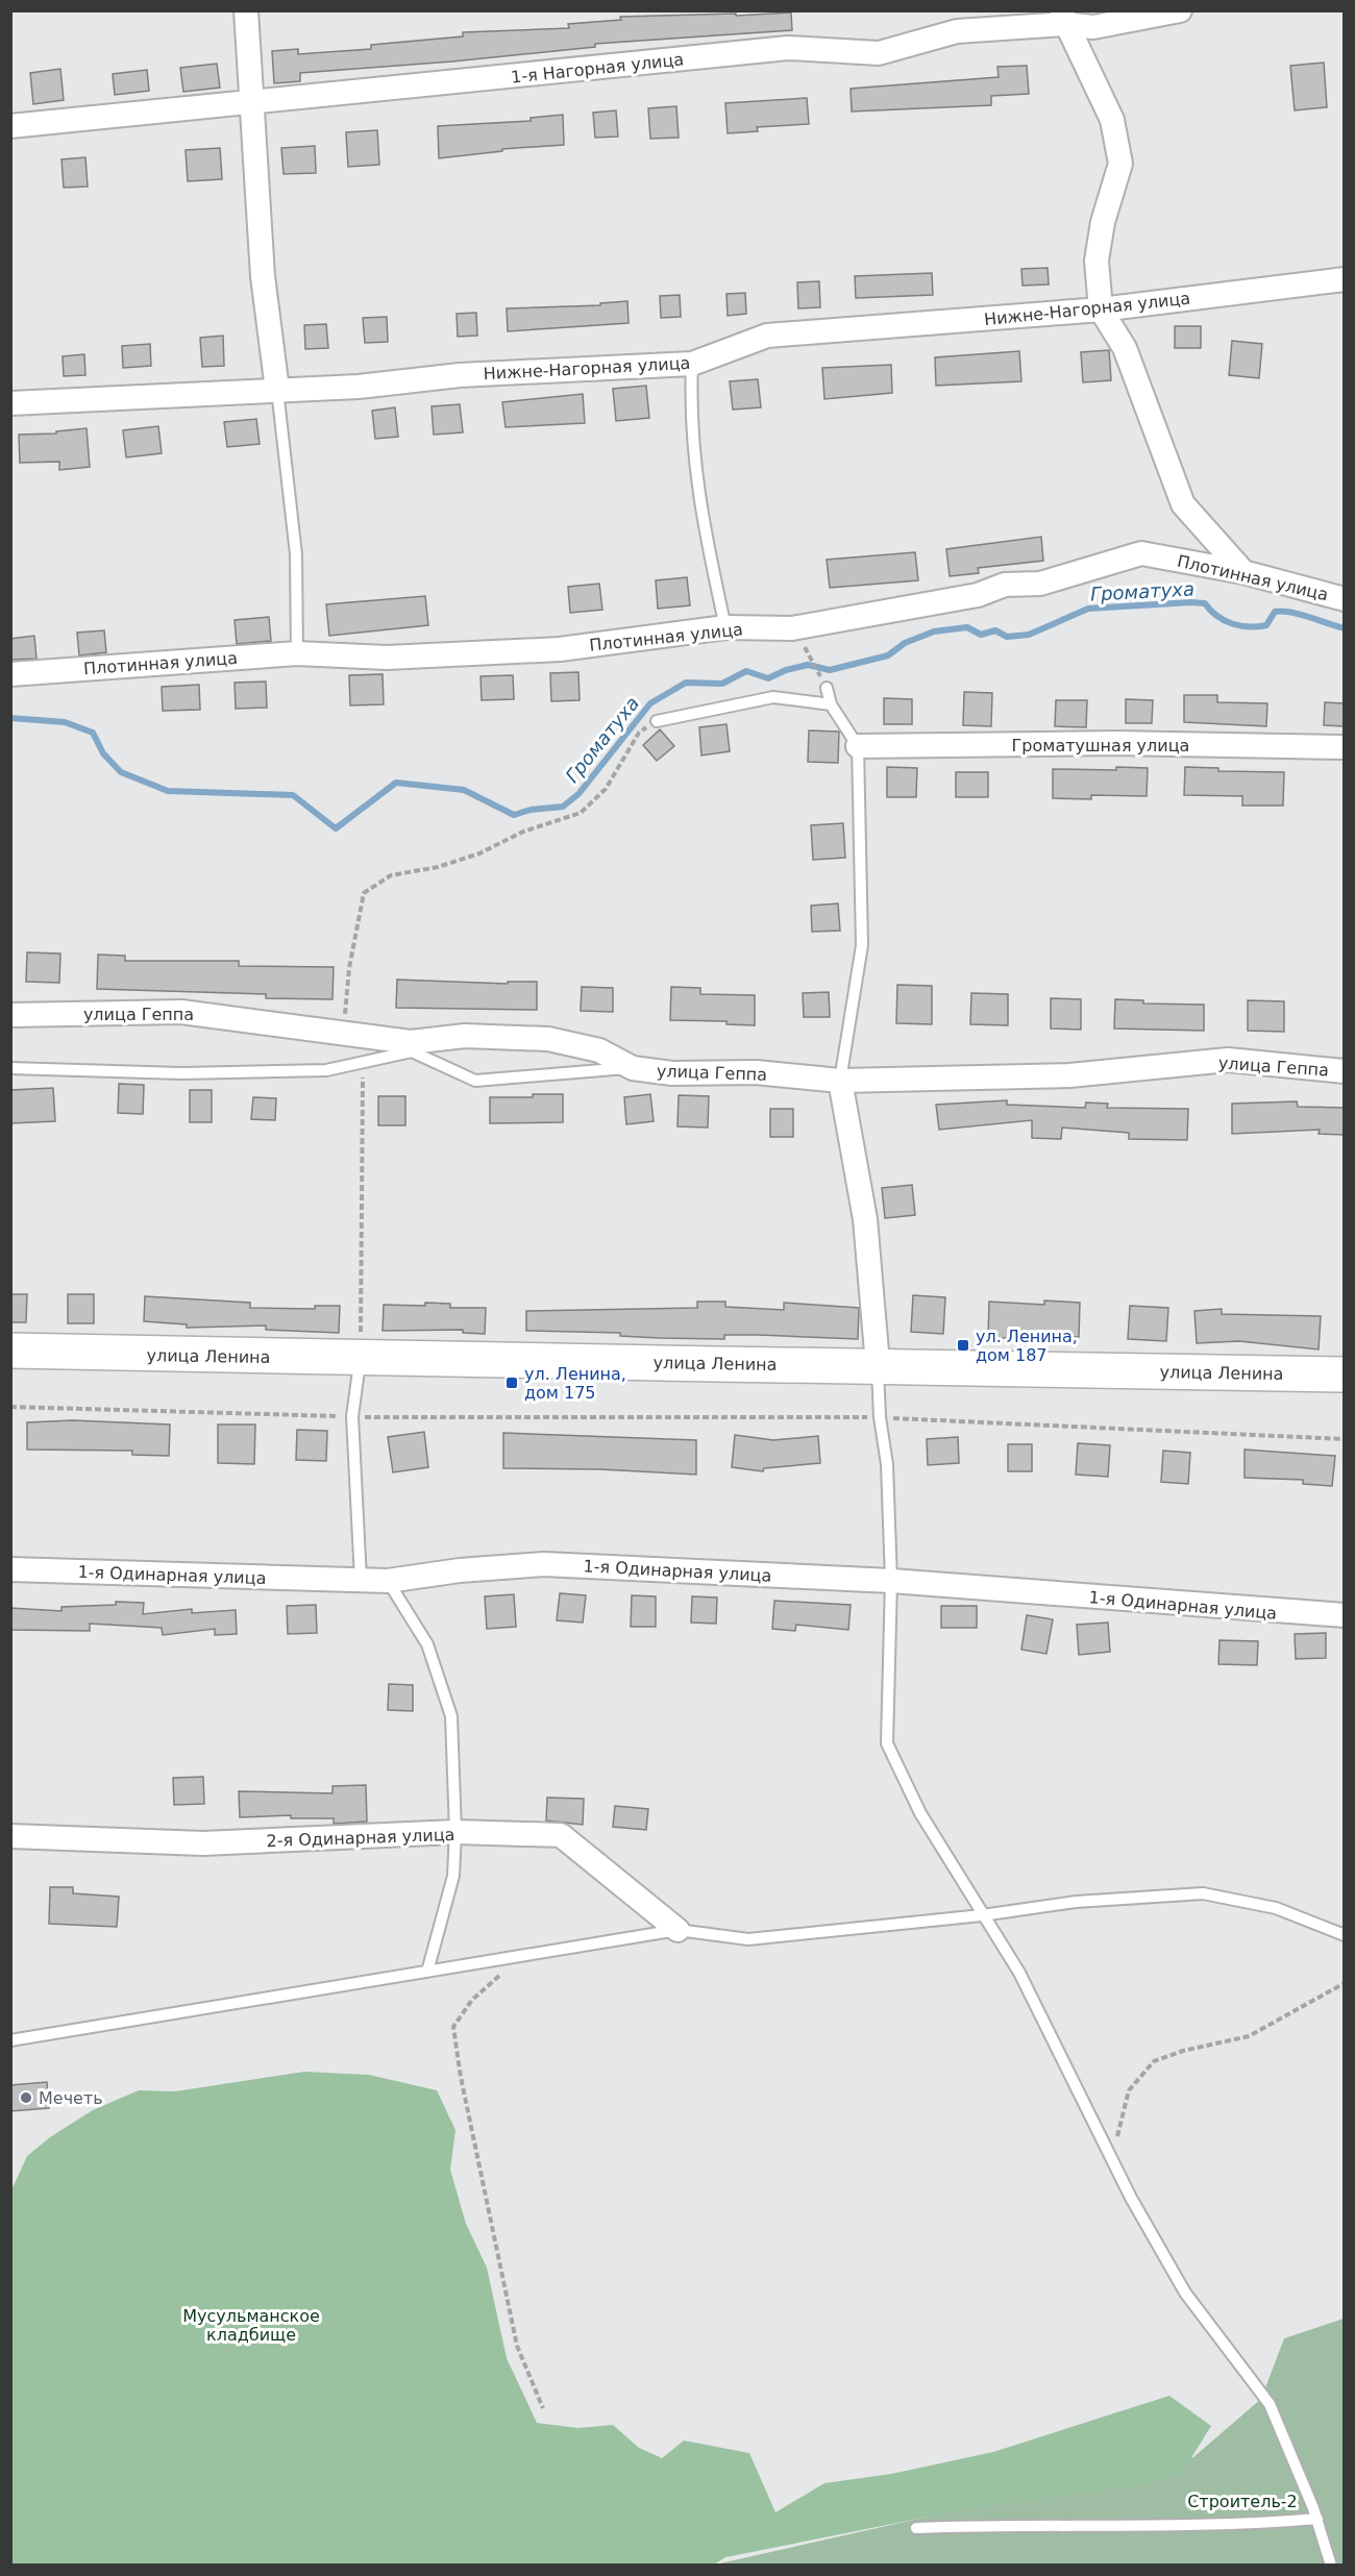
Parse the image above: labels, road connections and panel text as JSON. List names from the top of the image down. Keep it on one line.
{"streets":{"main road":["улица Ленина"],"street":["1-я Нагорная улица","Нижне-Нагорная улица","Плотинная улица","Громатушная улица","улица Геппа","1-я Одинарная улица","2-я Одинарная улица"]},"water":["Громатуха"],"parks":["Мусульманское кладбище","Строитель-2"],"places":{"transit":["ул. Ленина, дом 187","ул. Ленина, дом 175"],"other":["Мечеть"]}}
